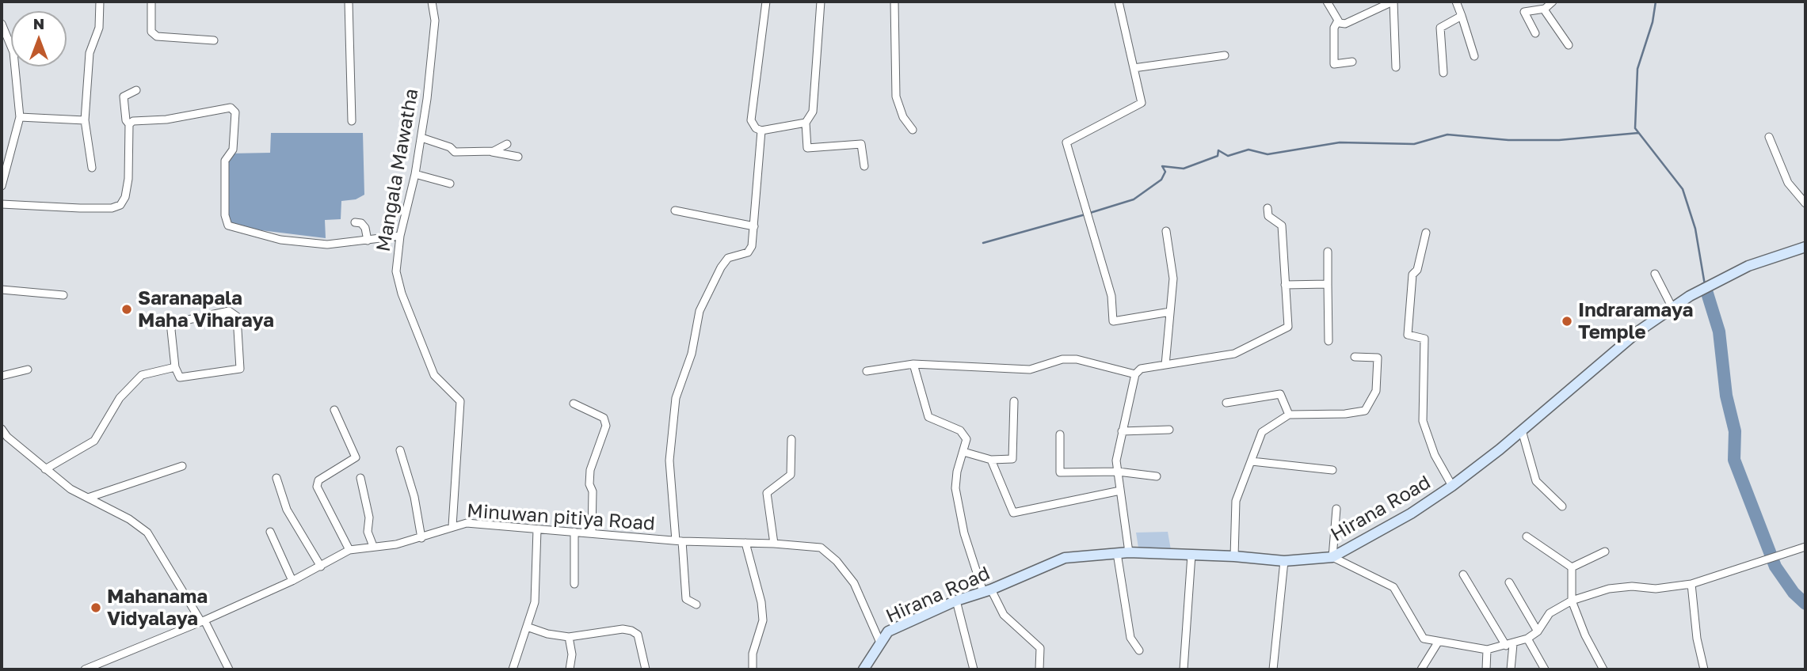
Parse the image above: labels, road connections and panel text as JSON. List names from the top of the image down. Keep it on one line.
{"streets":{"street":["Mangala Mawatha","Hirana Road","Minuwan pitiya Road"]},"crossings":[["Mangala Mawatha","Minuwan pitiya Road"],["Hirana Road","Minuwan pitiya Road"]],"places":["Saranapala Maha Viharaya","Indraramaya Temple","Mahanama Vidyalaya"],"north":"top"}
